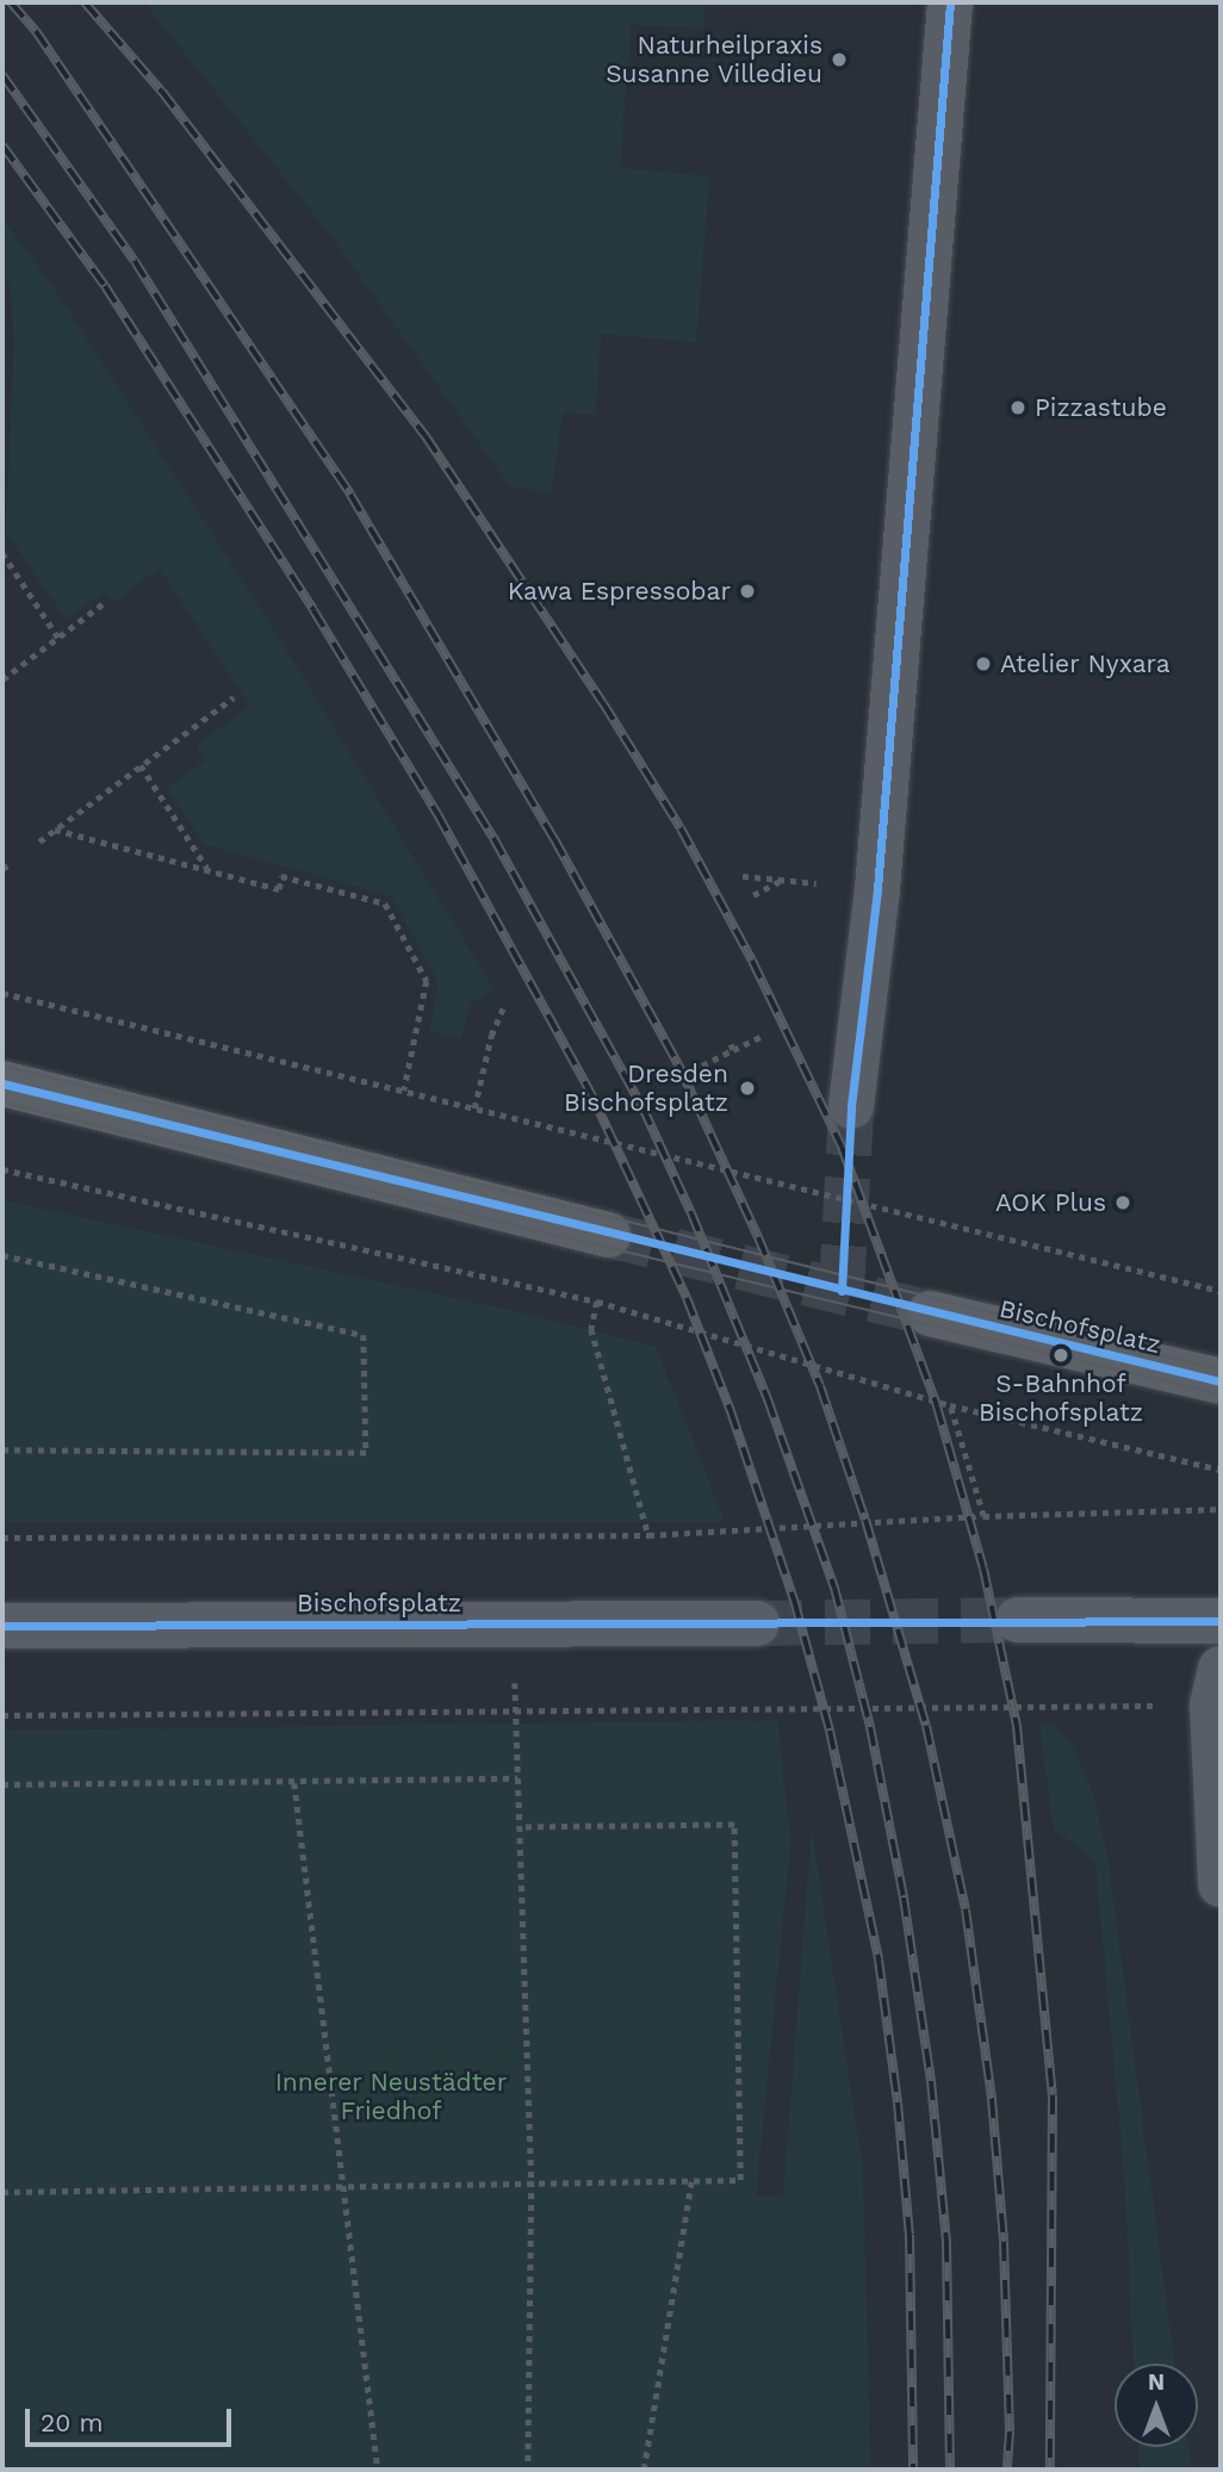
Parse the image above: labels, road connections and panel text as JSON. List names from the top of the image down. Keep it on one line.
{"streets":{"main road":["Bischofsplatz"]},"parks":["Innerer Neustädter Friedhof"],"places":["Naturheilpraxis Susanne Villedieu","Pizzastube","Kawa Espressobar","Atelier Nyxara","Dresden Bischofsplatz","AOK Plus","S-Bahnhof Bischofsplatz"],"scale_bar":"20 m","north":"top"}
